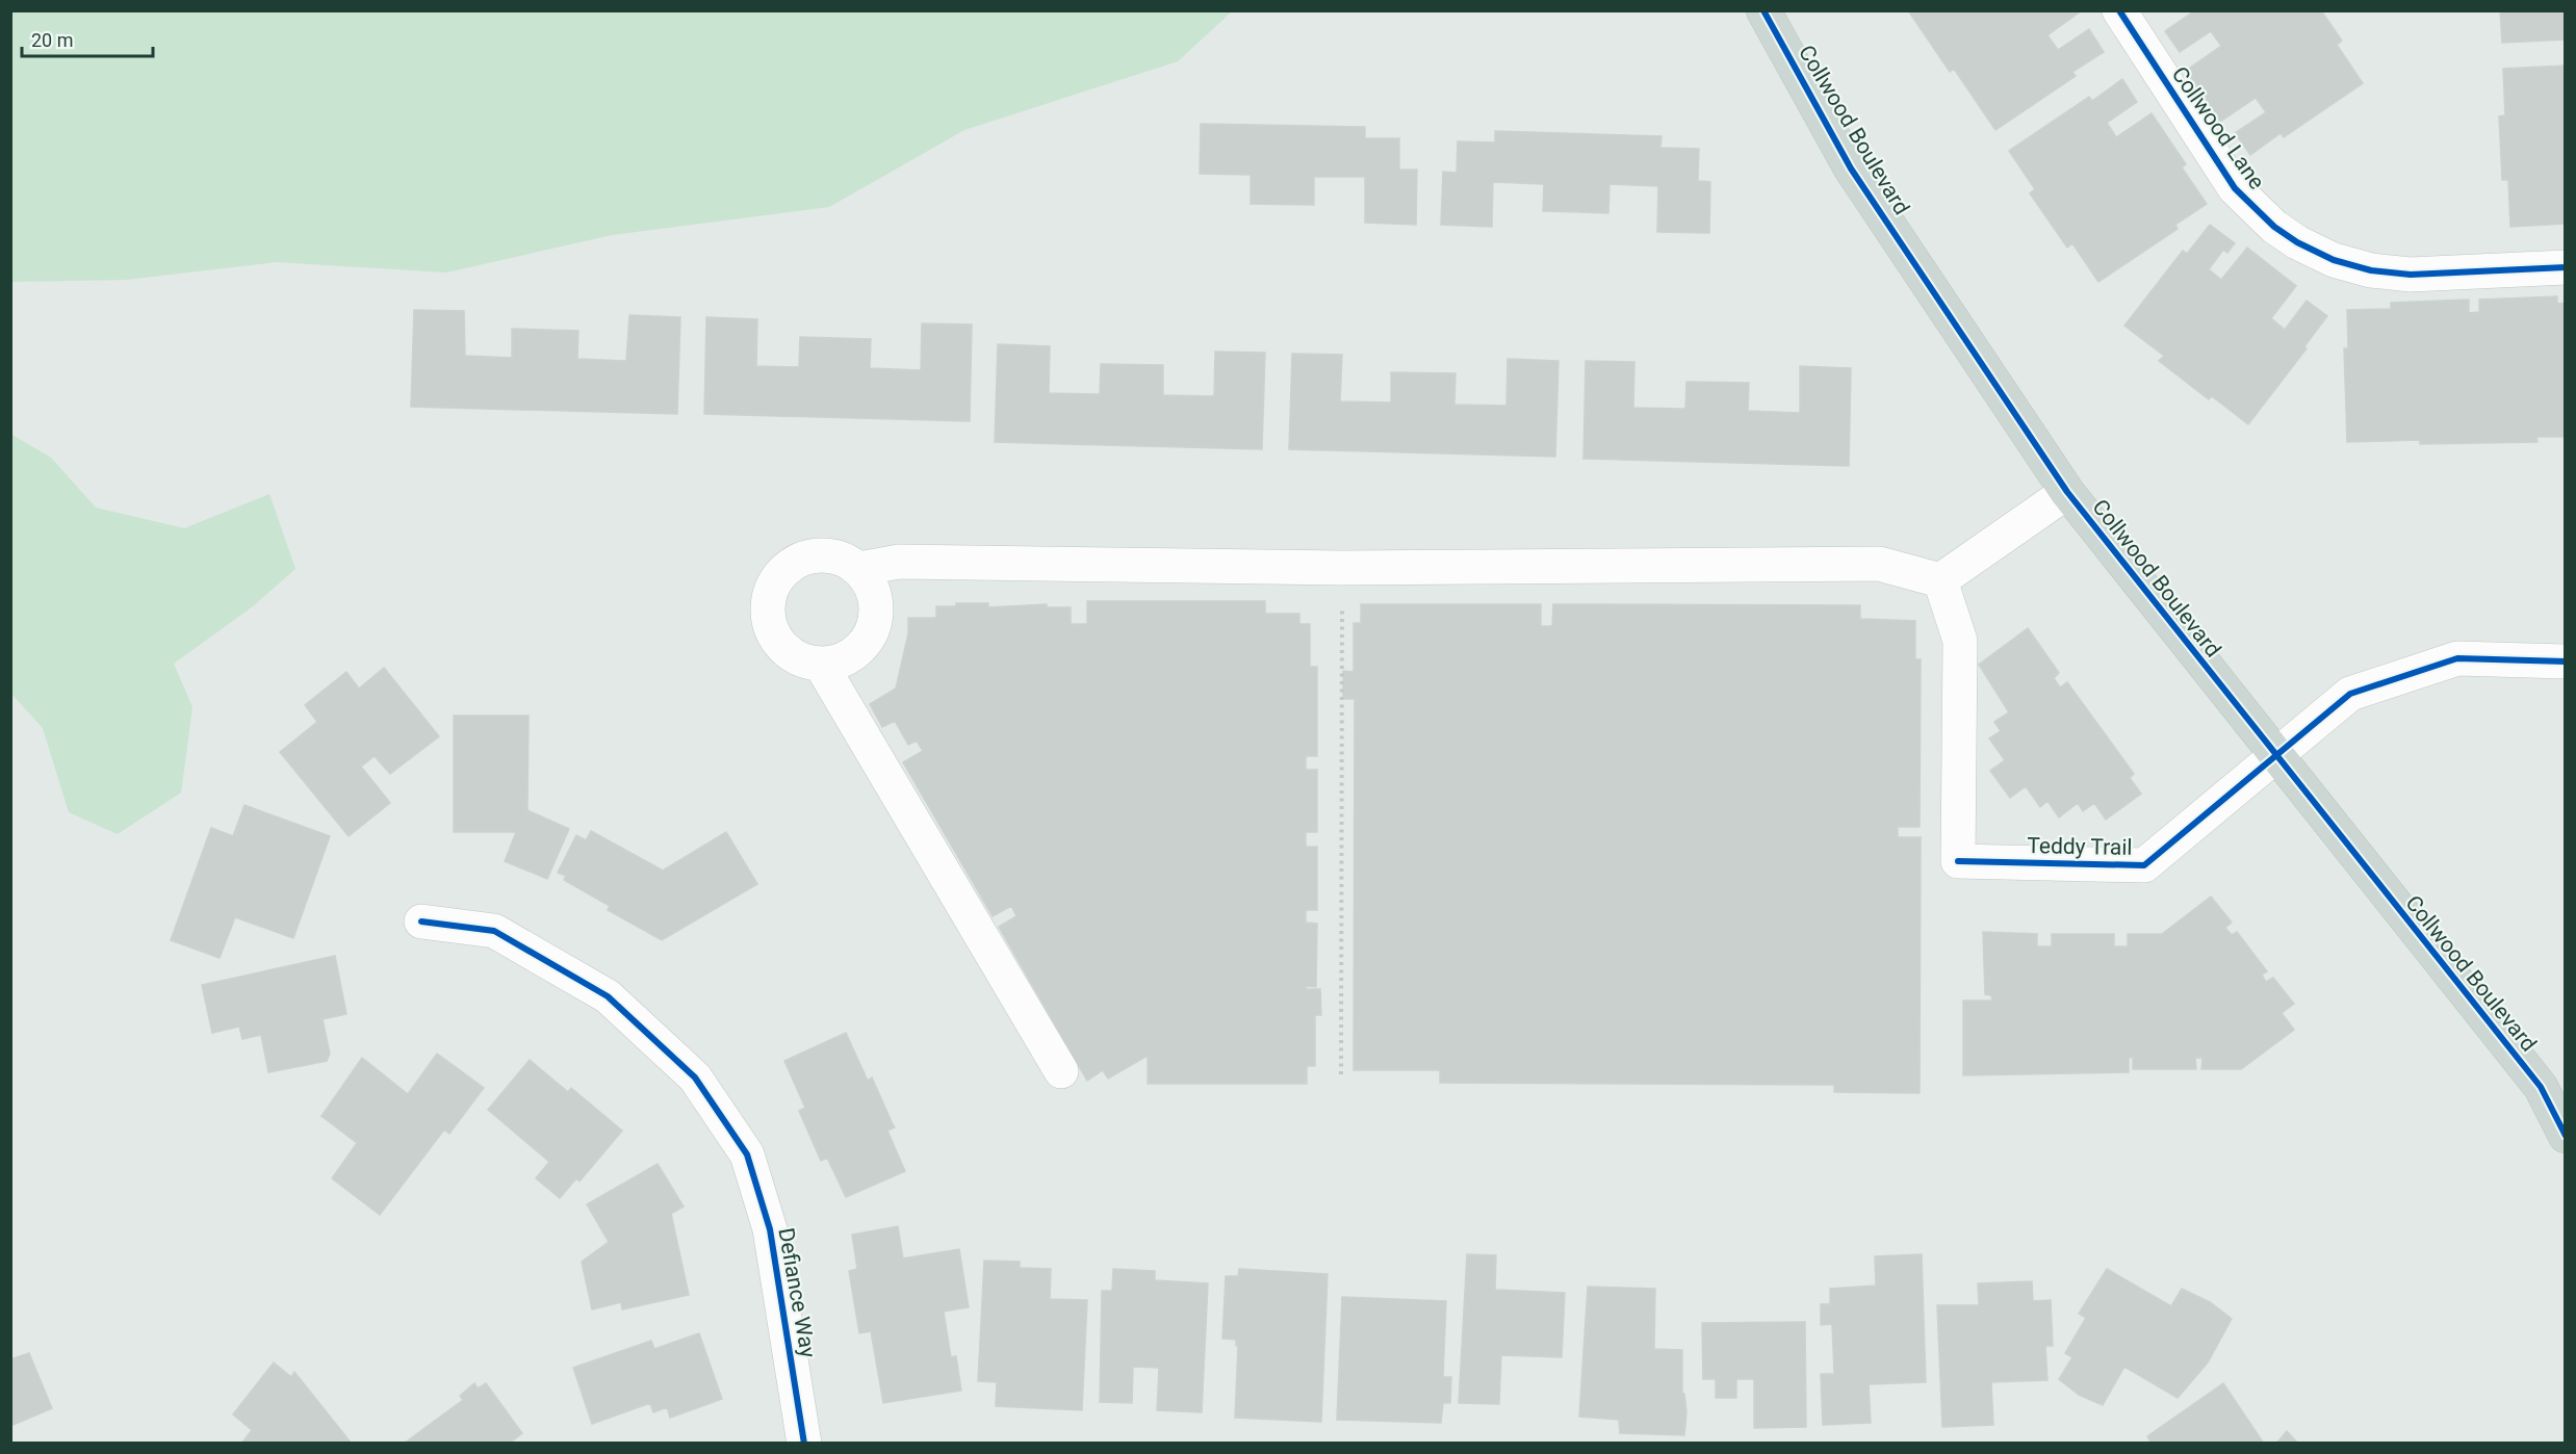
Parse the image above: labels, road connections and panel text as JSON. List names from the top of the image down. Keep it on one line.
{"streets":{"main road":["Collwood Boulevard"],"street":["Collwood Lane","Teddy Trail","Defiance Way"]},"crossings":[["Collwood Boulevard","Teddy Trail"]],"scale_bar":"20 m"}
